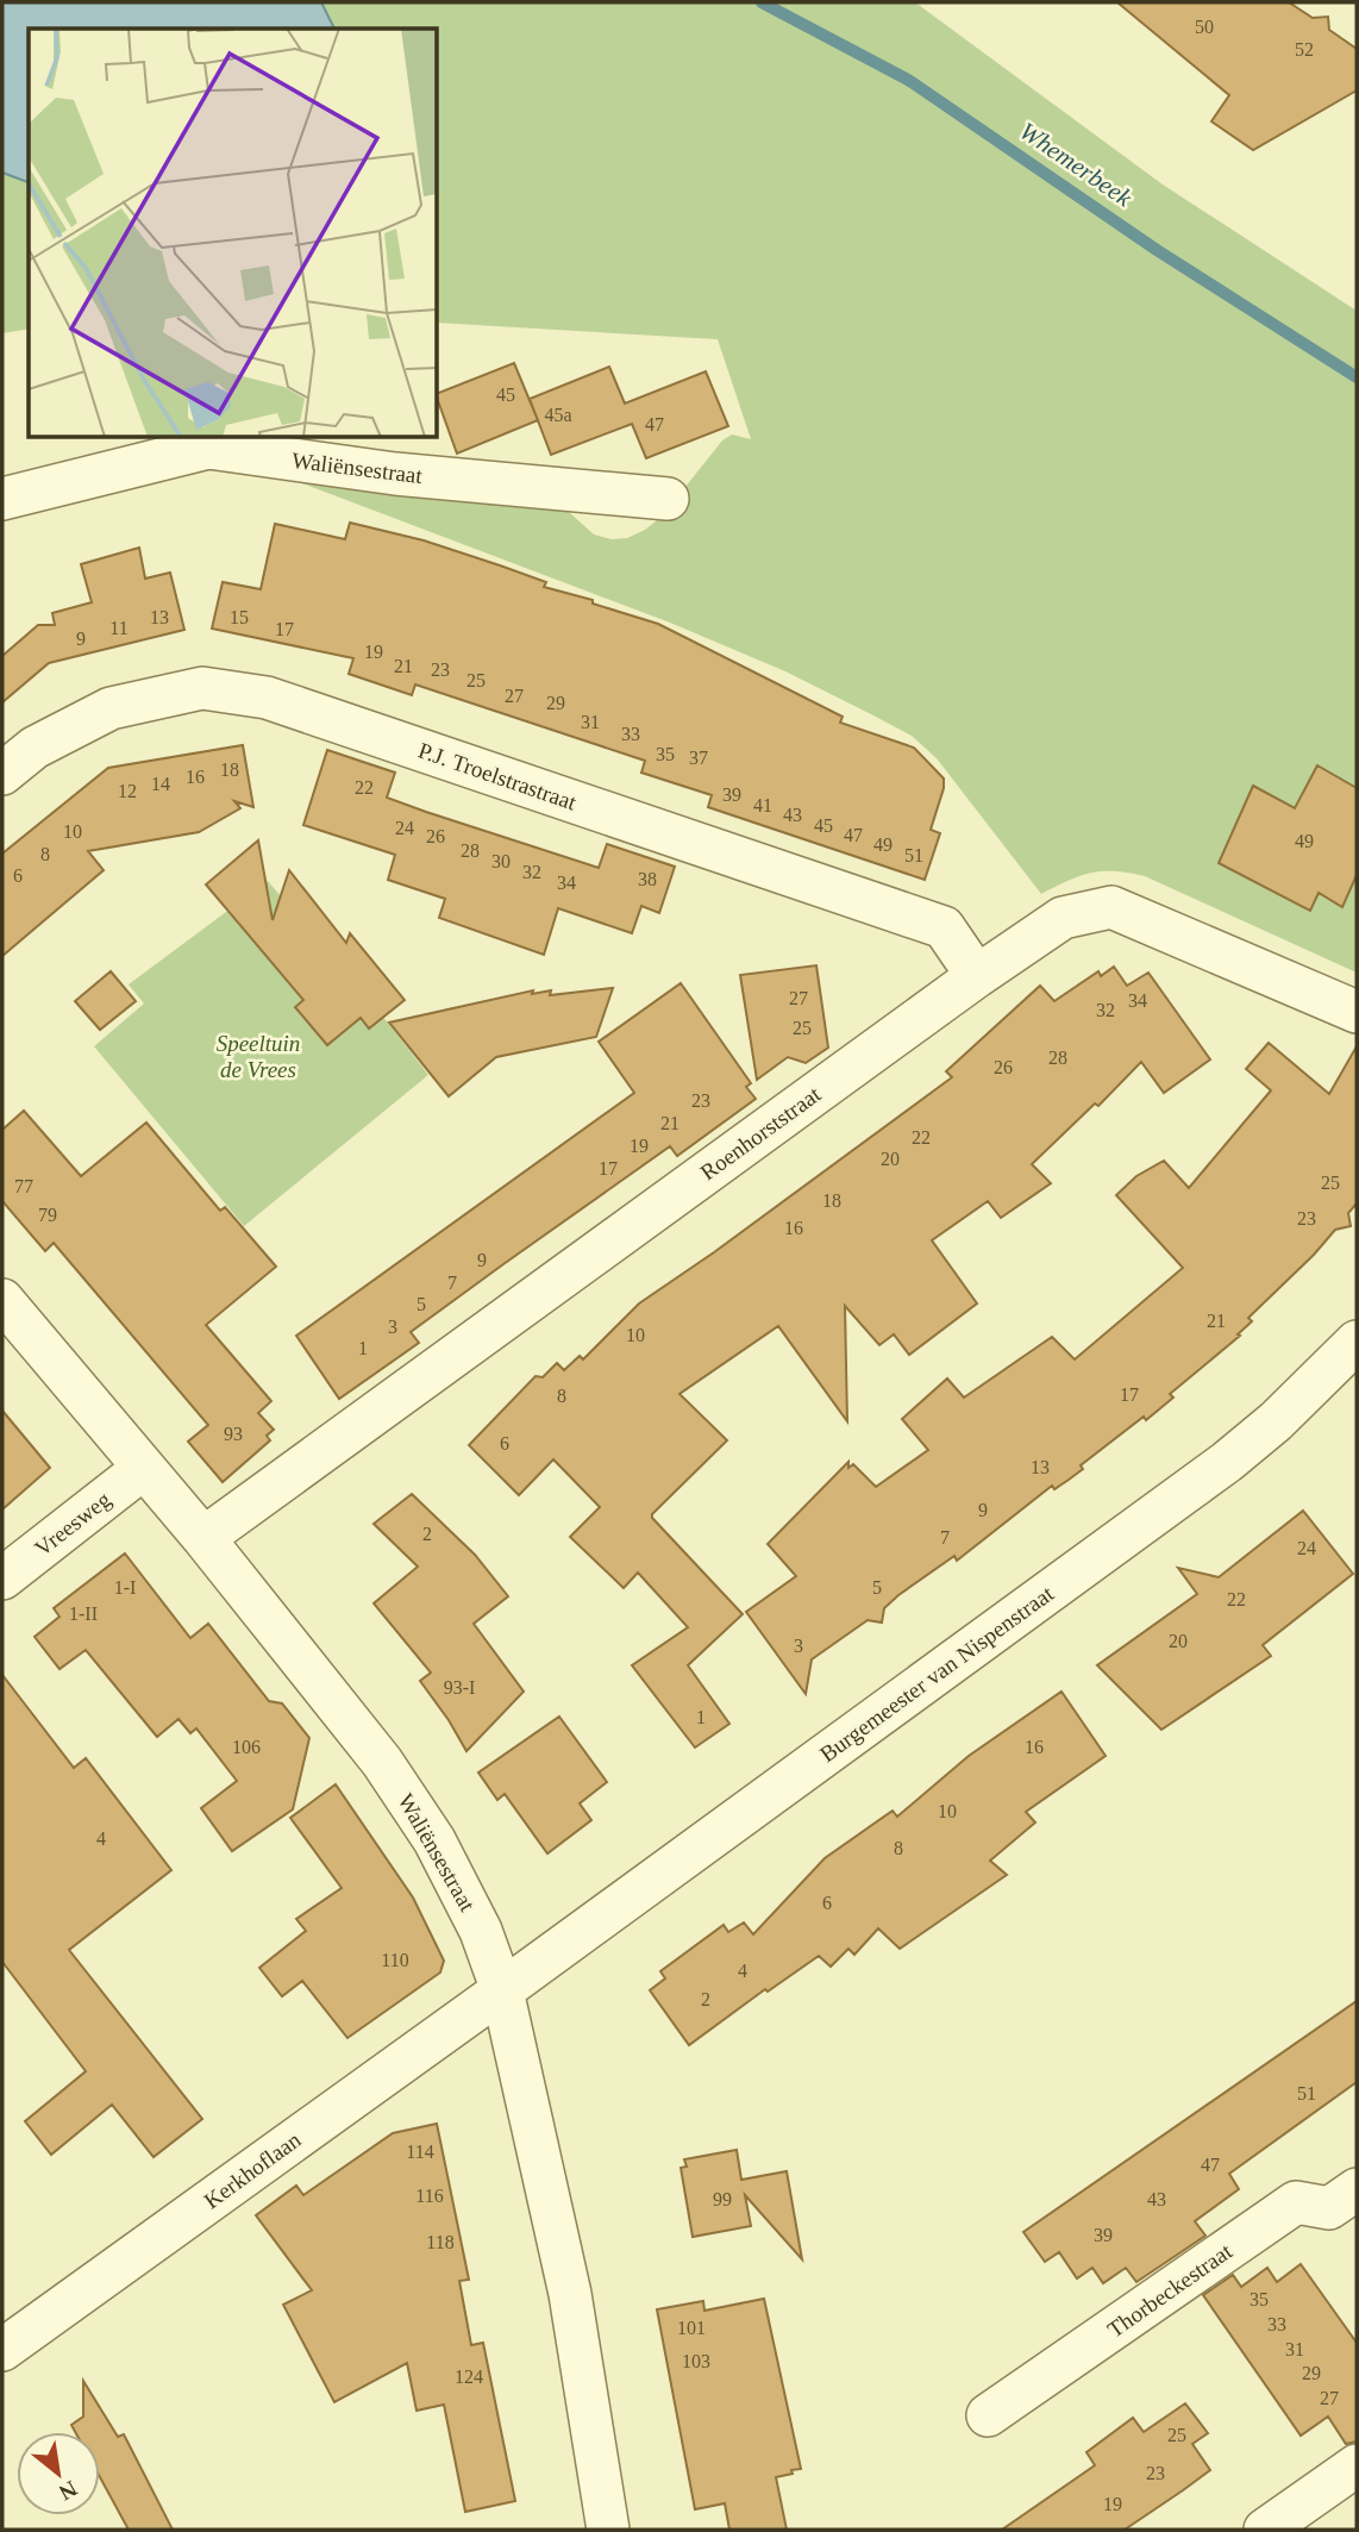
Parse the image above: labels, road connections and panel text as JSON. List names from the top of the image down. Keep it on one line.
{"streets":{"street":["Waliënsestraat","P.J. Troelstrastraat","Roenhorststraat","Vreesweg","Burgemeester van Nispenstraat","Kerkhoflaan","Thorbeckestraat"]},"crossings":[["Waliënsestraat","Roenhorststraat"],["Waliënsestraat","Vreesweg"],["Waliënsestraat","Burgemeester van Nispenstraat"],["Waliënsestraat","Kerkhoflaan"],["P.J. Troelstrastraat","Roenhorststraat"],["Burgemeester van Nispenstraat","Kerkhoflaan"]],"water":["Whemerbeek"],"parks":["Speeltuin de Vrees"],"house_numbers":["50","52","45","45a","47","13","15","11","17","9","19","21","23","25","27","29","31","33","35","37","18","16","14","22","12","39","41","43","45","24","10","47","26","49","49","28","8","51","30","32","6","38","34","27","34","32","25","28","26","23","21","22","19","20","17","25","77","18","79","23","16","9","7","5","21","3","10","1","17","8","93","6","13","9","2","7","24","1-I","5","22","1-II","20","3","93-I","1","106","16","10","4","8","6","110","4","2","51","114","47","116","99","43","39","118","35","33","101","31","103","29","124","27","25","23","19"],"north":"bottom right"}
